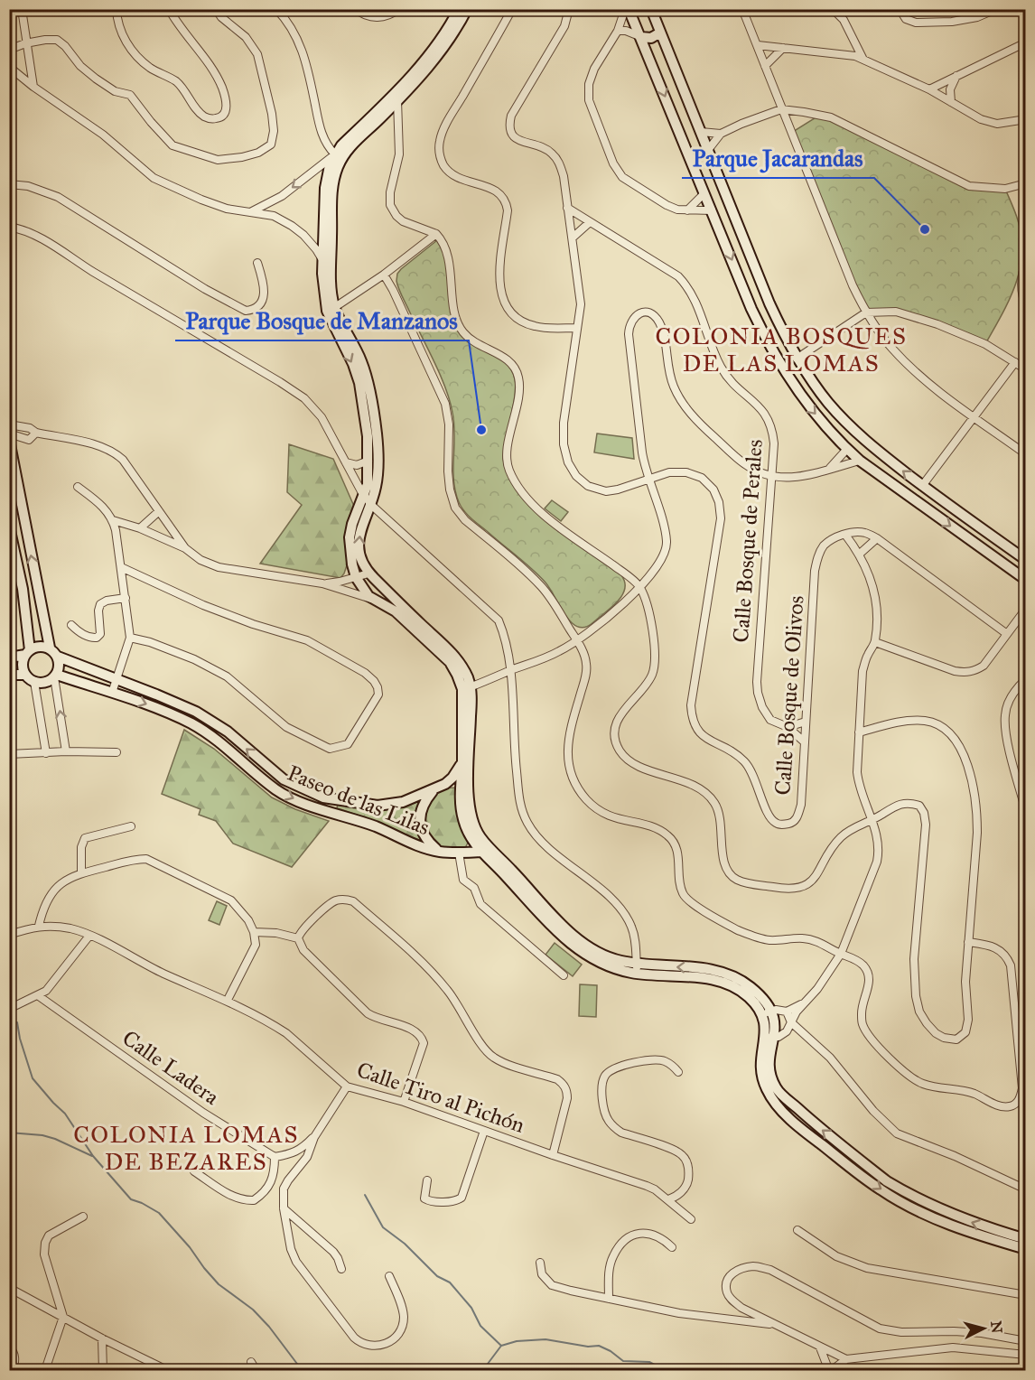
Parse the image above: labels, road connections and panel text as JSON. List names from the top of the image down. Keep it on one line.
{"streets":{"street":["Calle Bosque de Perales","Calle Bosque de Olivos","Paseo de las Lilas","Calle Ladera","Calle Tiro al Pichón"]},"crossings":[["Calle Bosque de Perales","Calle Bosque de Olivos"]],"districts":["COLONIA BOSQUES DE LAS LOMAS","COLONIA LOMAS DE BEZARES"],"places":["Parque Jacarandas","Parque Bosque de Manzanos"],"north":"right"}
